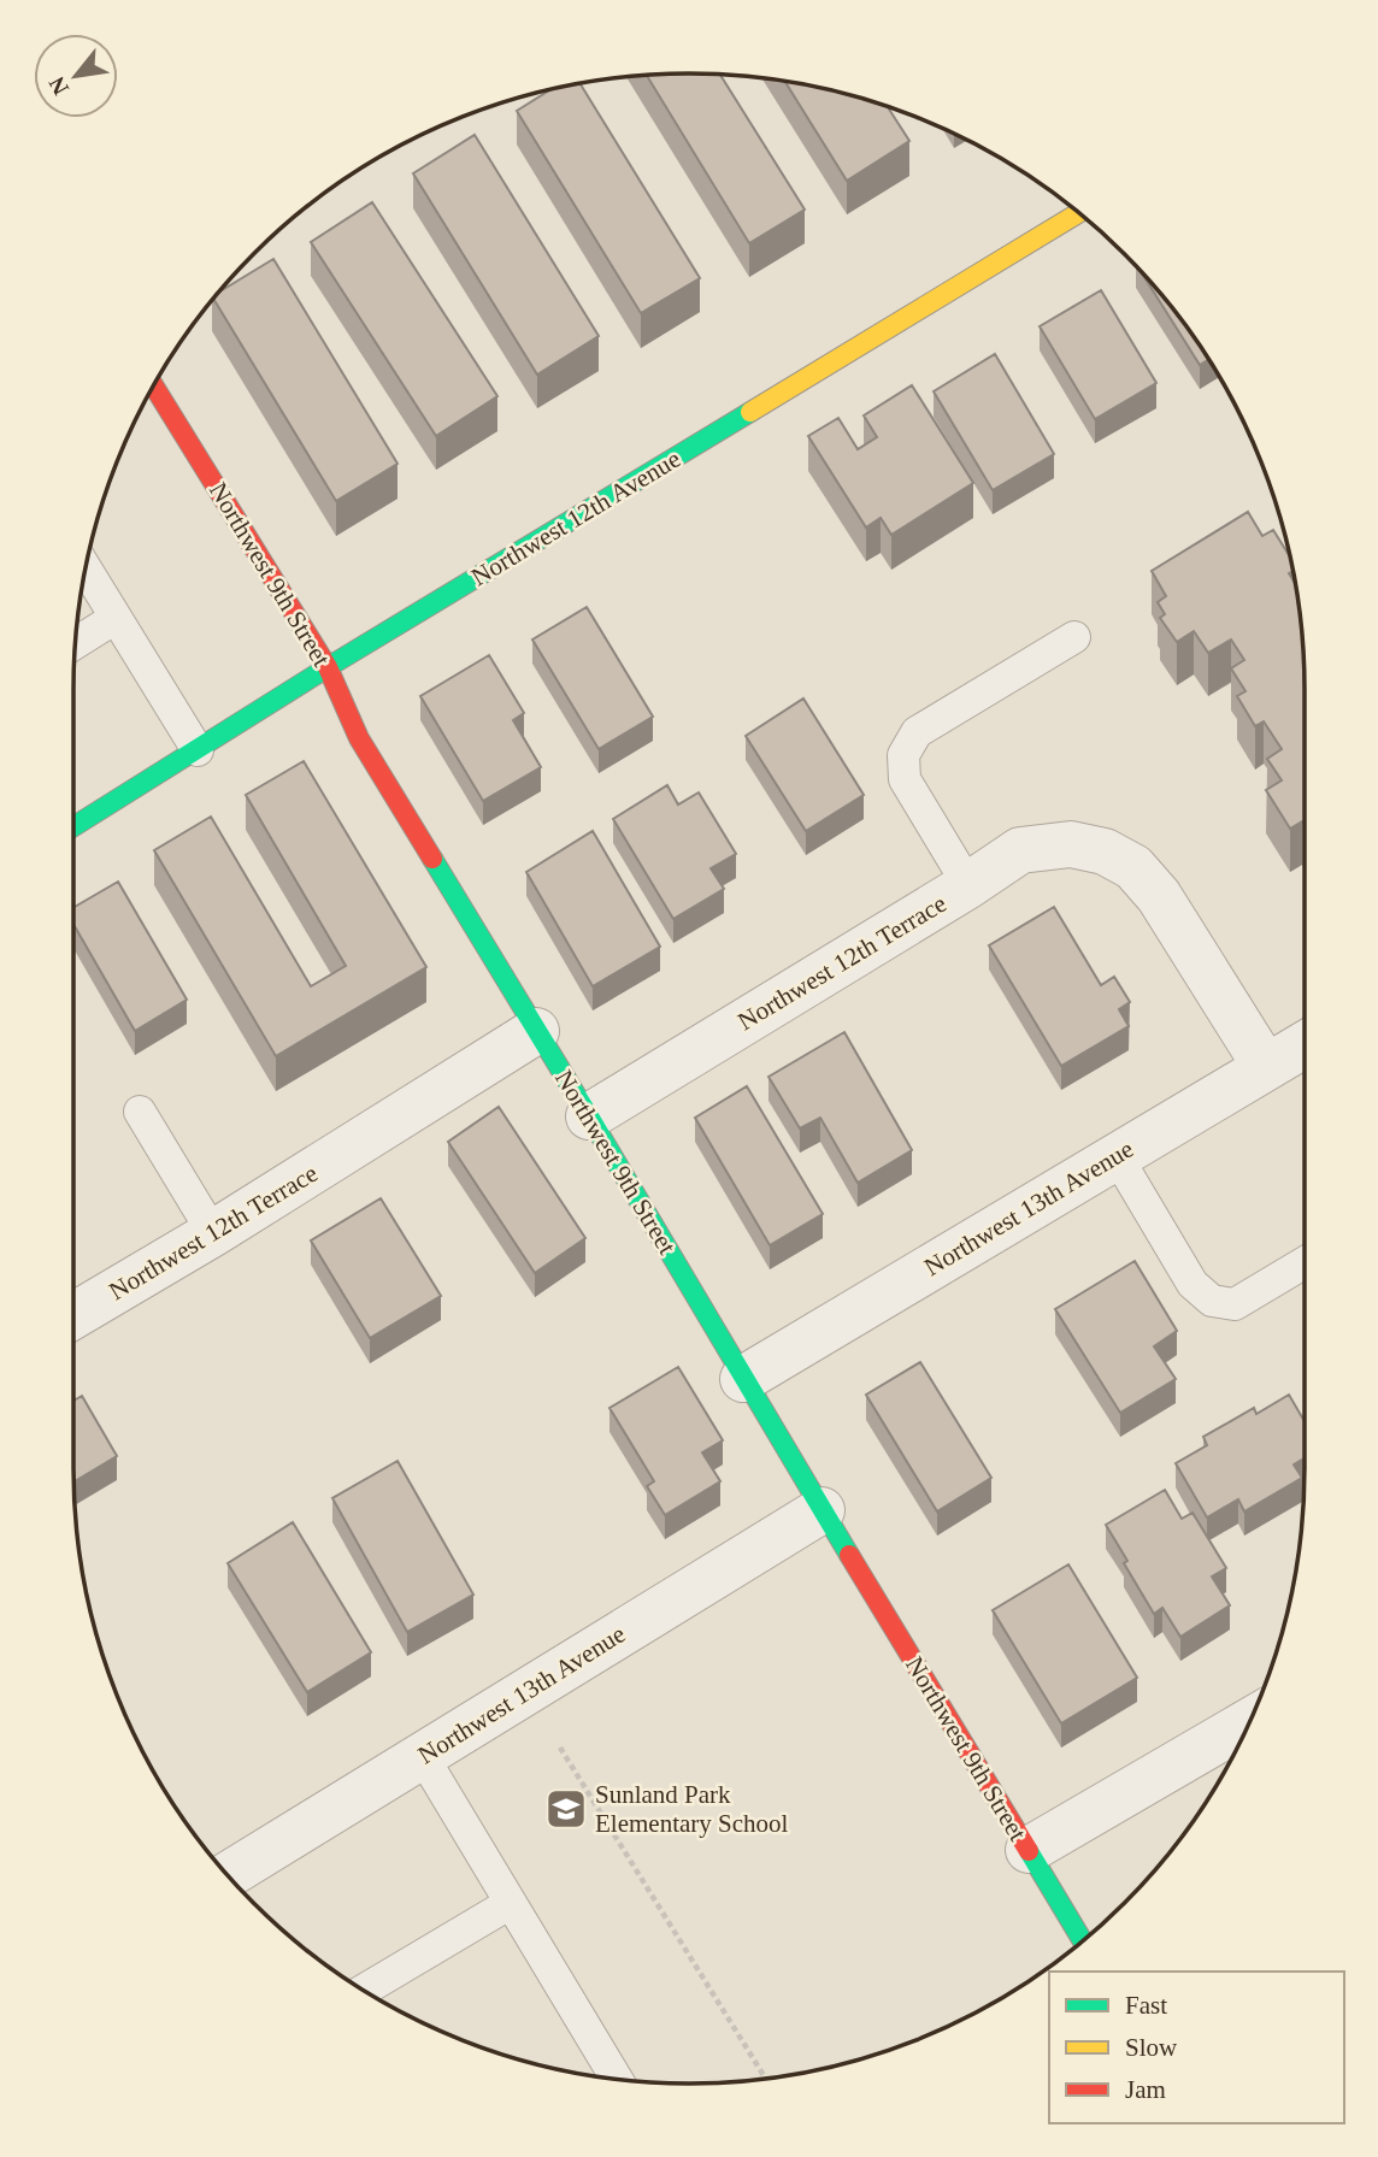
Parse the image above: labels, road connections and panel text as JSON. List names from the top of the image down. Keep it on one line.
{"streets":{"street":["Northwest 12th Avenue","Northwest 9th Street","Northwest 12th Terrace","Northwest 13th Avenue"]},"crossings":[["Northwest 12th Avenue","Northwest 9th Street"],["Northwest 9th Street","Northwest 12th Terrace"],["Northwest 9th Street","Northwest 13th Avenue"],["Northwest 12th Terrace","Northwest 13th Avenue"]],"places":{"school or university":["Sunland Park Elementary School"]},"legend":["Fast","Slow","Jam"],"north":"bottom left"}
